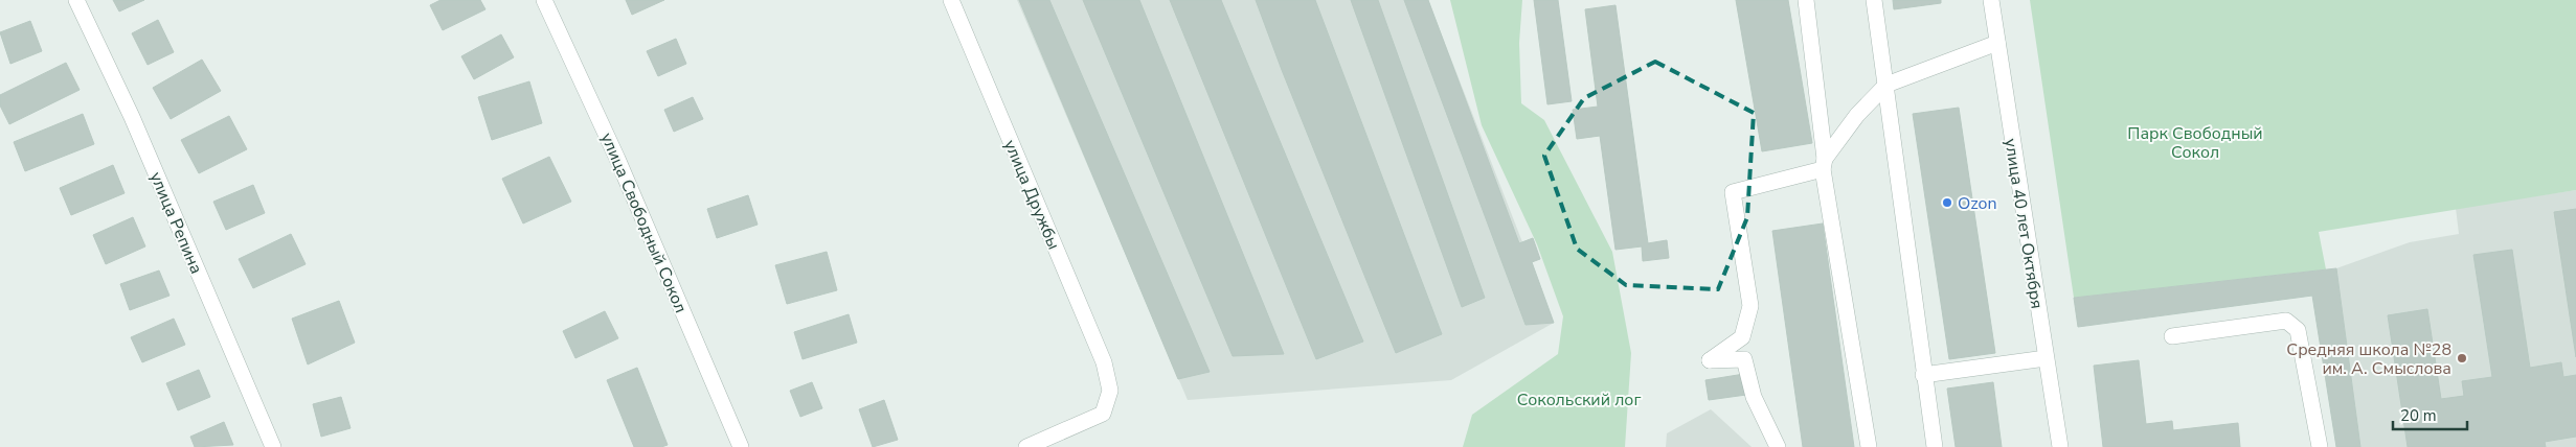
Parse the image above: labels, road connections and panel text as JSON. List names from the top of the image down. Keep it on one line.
{"streets":{"street":["улица Дружбы","улица Репина","улица Свободный Сокол","улица 40 лет Октября"]},"parks":["Парк Свободный Сокол","Сокольский лог"],"places":["Ozon","Средняя школа №28 им. А. Смыслова"],"scale_bar":"20 m"}
